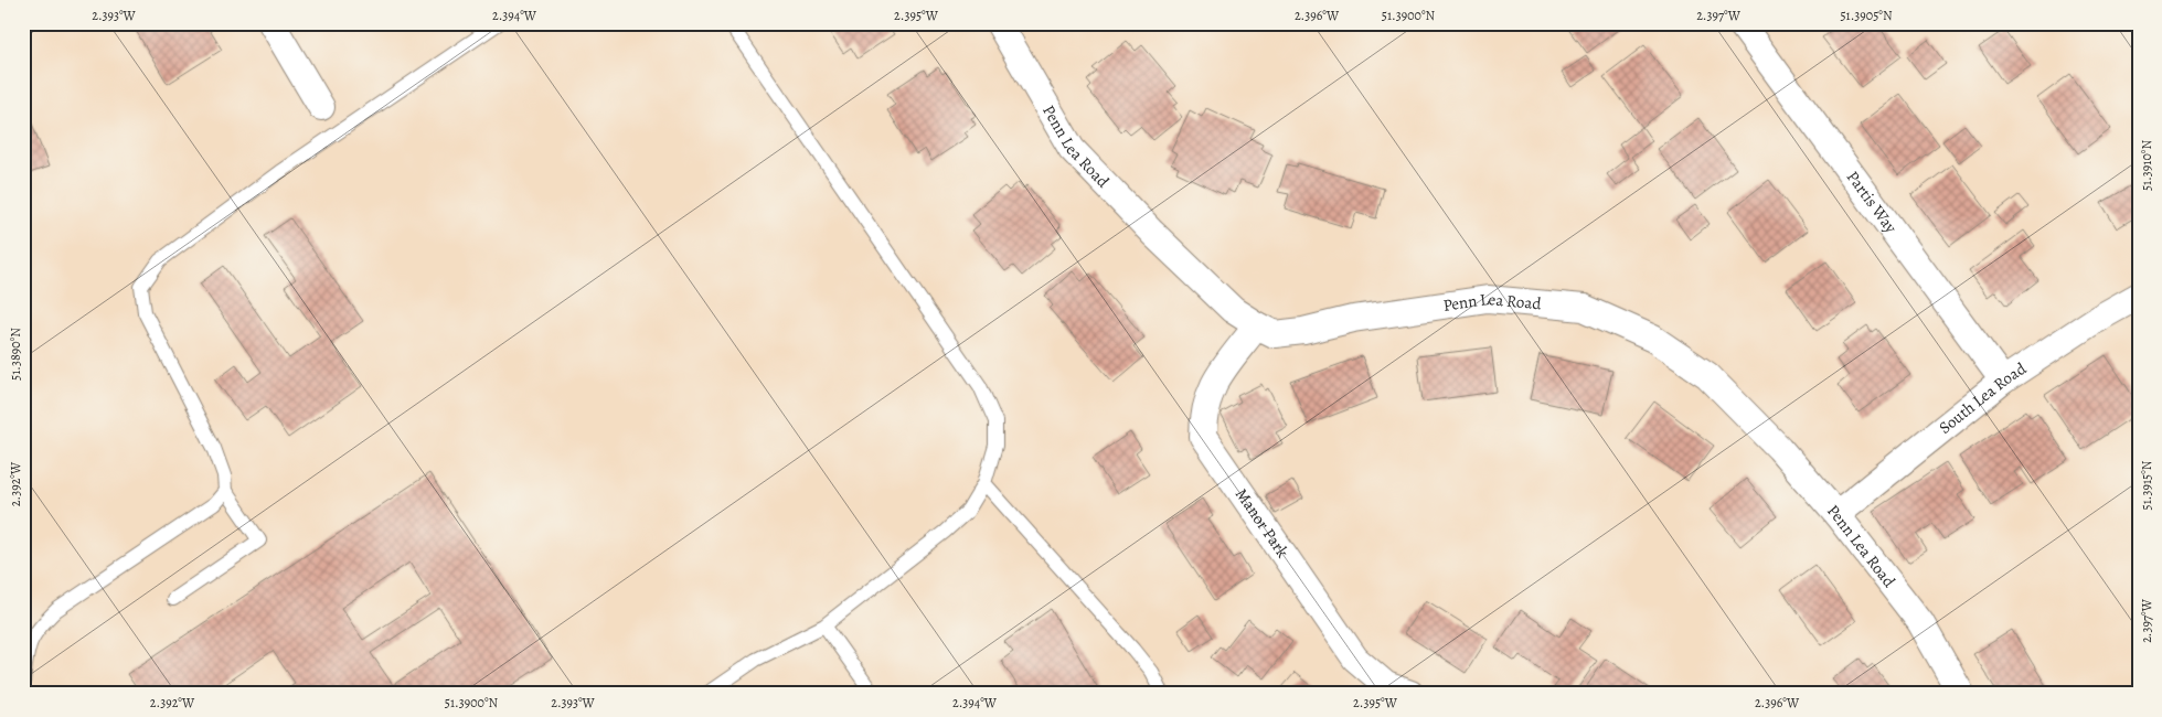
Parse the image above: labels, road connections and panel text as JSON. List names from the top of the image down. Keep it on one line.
{"streets":{"street":["Penn Lea Road","Partis Way","South Lea Road","Manor Park"]},"crossings":[["Penn Lea Road","South Lea Road"],["Penn Lea Road","Manor Park"],["Partis Way","South Lea Road"]],"coordinates":["2.393°W","2.394°W","2.395°W","2.396°W","51.3900°N","2.397°W","51.3905°N","51.3910°N","51.3890°N","2.392°W","51.3915°N"]}
